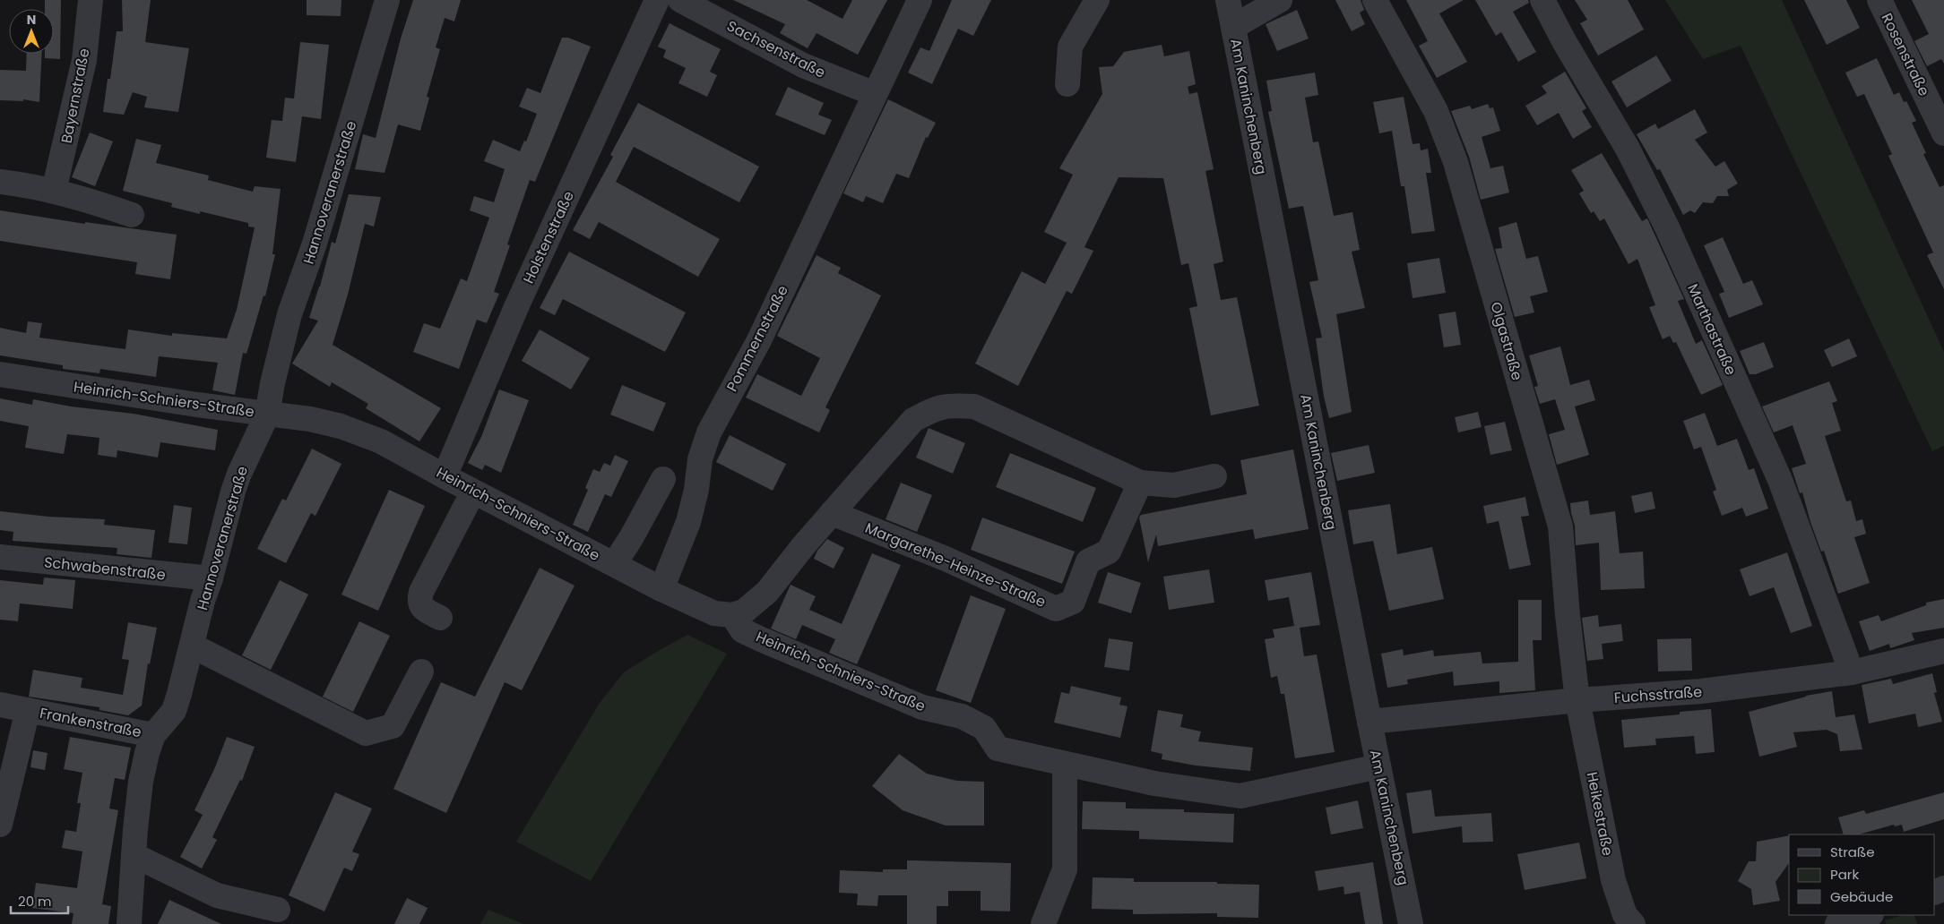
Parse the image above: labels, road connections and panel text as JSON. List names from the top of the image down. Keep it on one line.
{"streets":{"street":["Sachsenstraße","Rosenstraße","Bayernstraße","Am Kaninchenberg","Hannoveranerstraße","Holstenstraße","Marthastraße","Pommernstraße","Olgastraße","Heinrich-Schniers-Straße","Margarethe-Heinze-Straße","Schwabenstraße","Fuchsstraße","Frankenstraße","Heikestraße"]},"crossings":[["Sachsenstraße","Pommernstraße"],["Am Kaninchenberg","Fuchsstraße"],["Hannoveranerstraße","Heinrich-Schniers-Straße"],["Hannoveranerstraße","Schwabenstraße"],["Hannoveranerstraße","Frankenstraße"],["Holstenstraße","Heinrich-Schniers-Straße"],["Marthastraße","Fuchsstraße"],["Pommernstraße","Heinrich-Schniers-Straße"],["Olgastraße","Fuchsstraße"],["Olgastraße","Heikestraße"],["Fuchsstraße","Heikestraße"]],"legend":["Straße","Park","Gebäude"],"scale_bar":"20 m","north":"top"}
